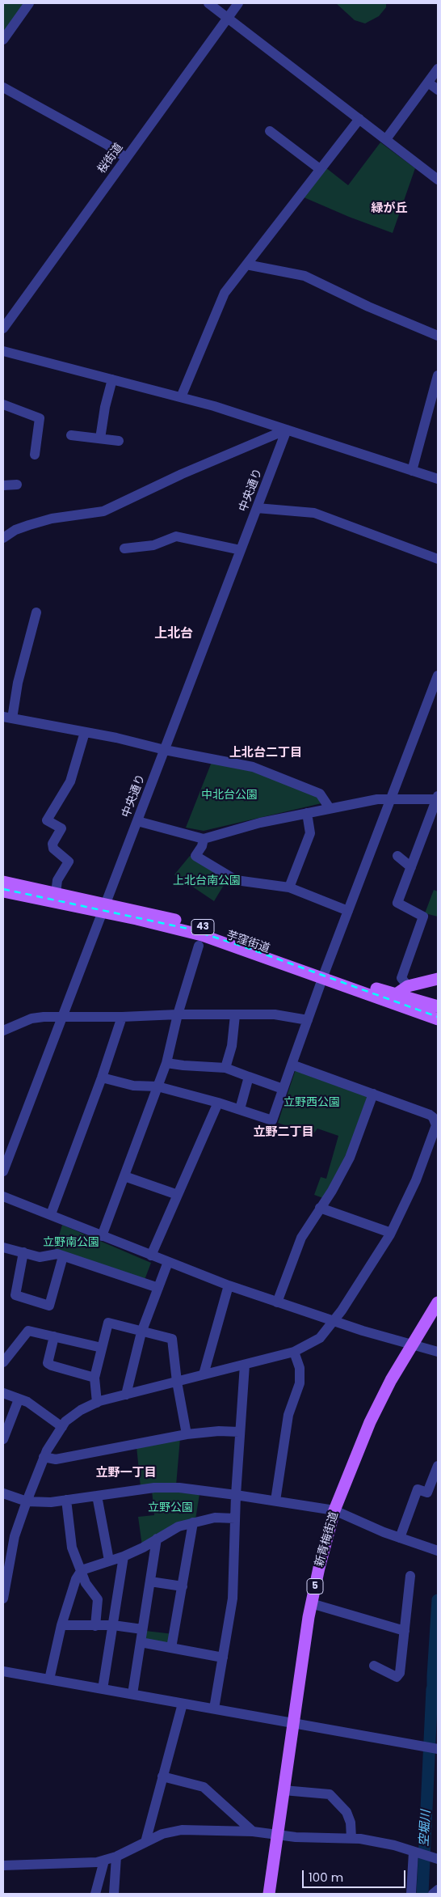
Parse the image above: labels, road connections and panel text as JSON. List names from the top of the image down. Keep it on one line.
{"streets":{"main road":["43","芋窪街道","新青梅街道","5"],"street":["桜街道","中央通り"]},"crossings":[["中央通り","芋窪街道"]],"districts":["緑が丘","上北台","上北台二丁目","立野二丁目","立野一丁目"],"water":["空堀川"],"parks":["中北台公園","上北台南公園","立野西公園","立野南公園","立野公園"],"scale_bar":"100 m"}
